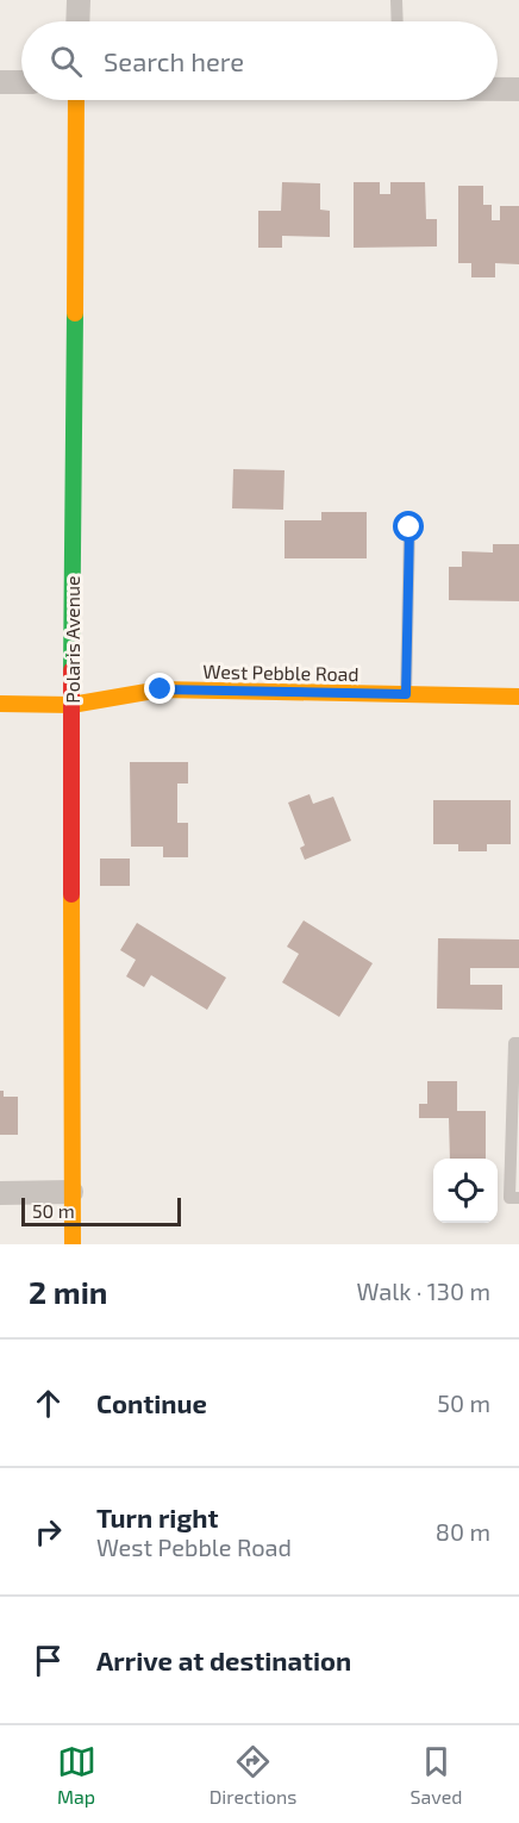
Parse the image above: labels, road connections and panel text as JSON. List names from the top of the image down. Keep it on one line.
{"streets":{"street":["Polaris Avenue","West Pebble Road"]},"crossings":[["Polaris Avenue","West Pebble Road"]],"scale_bar":"50 m","page":{"search":"Search here","scale":"50 m","heading":["2 min","Walk · 130 m"],"list":[["Continue","50 m"],["Turn right","West Pebble Road","80 m"],"Arrive at destination"],"nav":["Map","Directions","Saved"]}}
